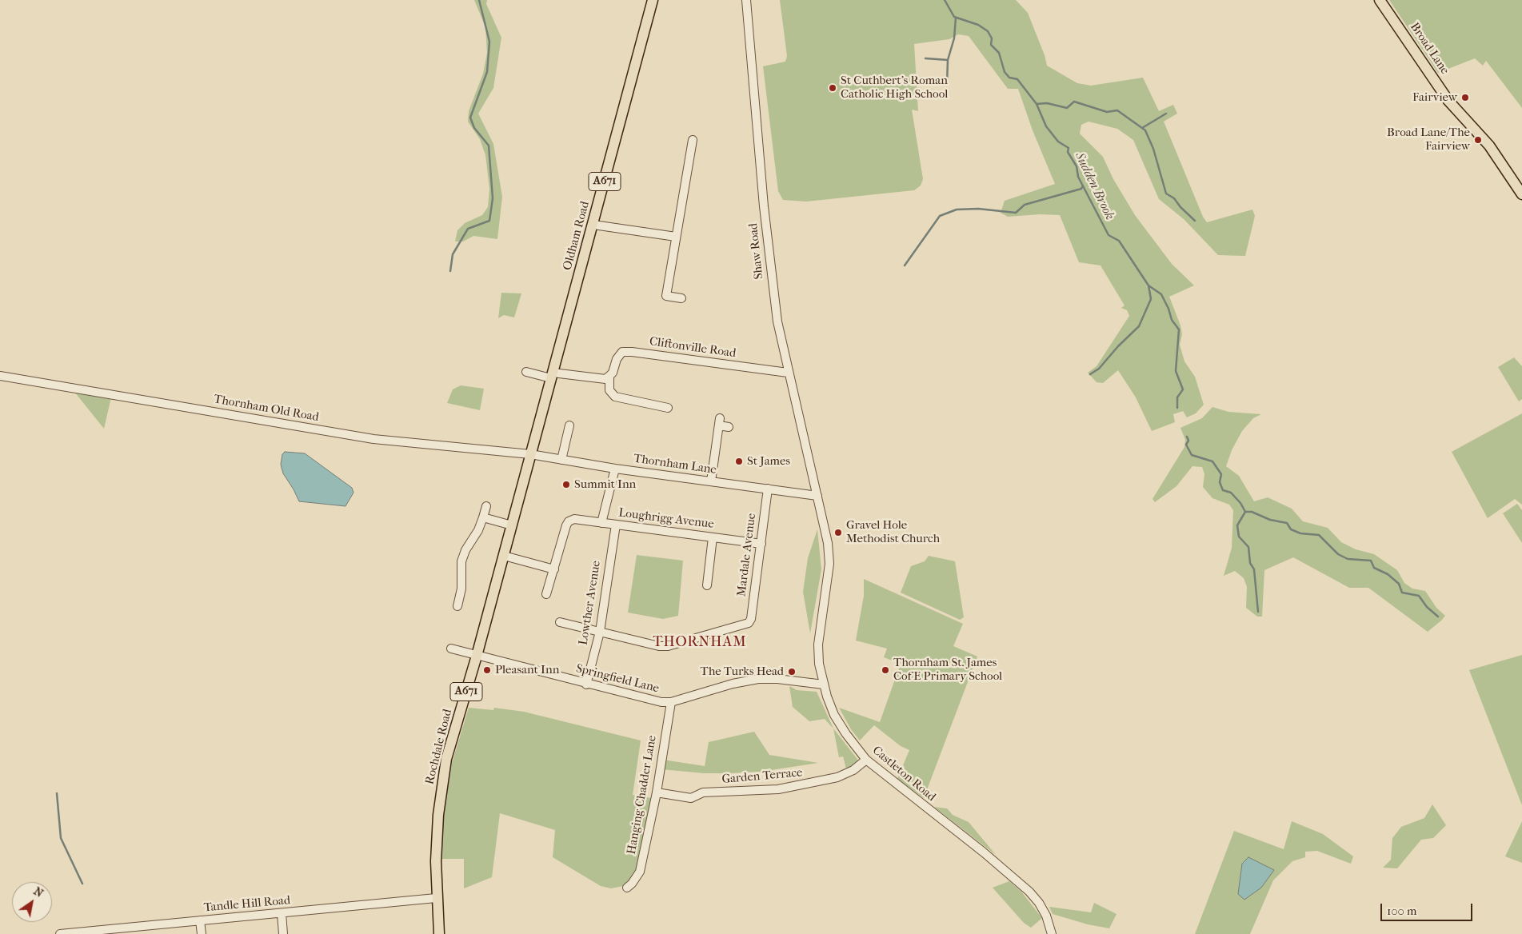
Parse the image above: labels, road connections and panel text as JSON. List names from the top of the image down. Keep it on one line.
{"streets":{"main road":["Broad Lane","A671","Oldham Road","Rochdale Road"],"street":["Shaw Road","Cliftonville Road","Thornham Old Road","Thornham Lane","Loughrigg Avenue","Mardale Avenue","Lowther Avenue","Springfield Lane","Castleton Road","Garden Terrace","Hanging Chadder Lane","Tandle Hill Road"]},"crossings":[["Oldham Road","Thornham Old Road"],["Oldham Road","Thornham Lane"],["Oldham Road","Rochdale Road"],["Shaw Road","Cliftonville Road"],["Shaw Road","Thornham Lane"],["Shaw Road","Castleton Road"],["Thornham Old Road","Thornham Lane"],["Thornham Old Road","Rochdale Road"],["Thornham Lane","Mardale Avenue"],["Thornham Lane","Rochdale Road"],["Thornham Lane","Castleton Road"],["Loughrigg Avenue","Mardale Avenue"],["Loughrigg Avenue","Lowther Avenue"],["Mardale Avenue","Lowther Avenue"],["Lowther Avenue","Springfield Lane"],["Springfield Lane","Rochdale Road"],["Springfield Lane","Castleton Road"],["Springfield Lane","Hanging Chadder Lane"],["Rochdale Road","Tandle Hill Road"],["Castleton Road","Garden Terrace"],["Garden Terrace","Hanging Chadder Lane"]],"districts":["THORNHAM"],"water":["Sudden Brook"],"places":["St Cuthbert's Roman Catholic High School","Fairview","Broad Lane/The Fairview","St James","Summit Inn","Gravel Hole Methodist Church","Pleasant Inn","Thornham St. James CofE Primary School","The Turks Head"],"scale_bar":"100 m","north":"top right"}
